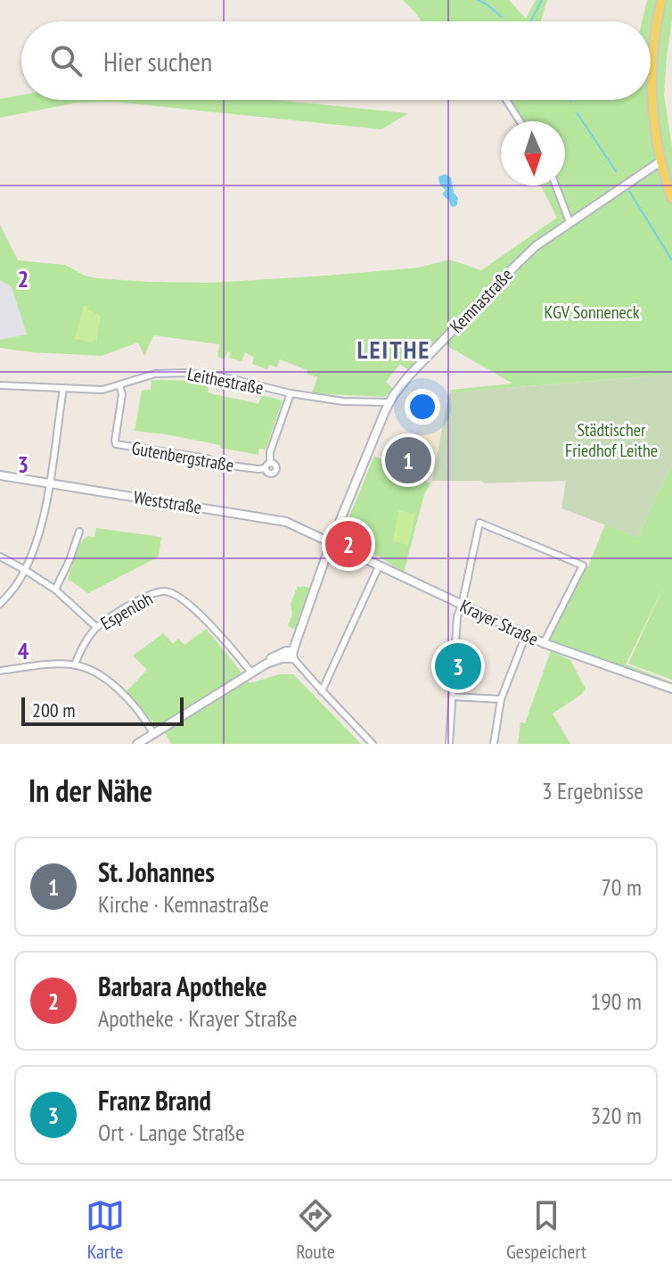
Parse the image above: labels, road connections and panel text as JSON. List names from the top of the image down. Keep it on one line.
{"streets":{"street":["Kemnastraße","Leithestraße","Gutenbergstraße","Weststraße","Espenloh","Krayer Straße"]},"crossings":[["Kemnastraße","Leithestraße"],["Kemnastraße","Weststraße"],["Kemnastraße","Krayer Straße"],["Leithestraße","Gutenbergstraße"],["Weststraße","Krayer Straße"]],"districts":["LEITHE"],"parks":["KGV Sonneneck","Städtischer Friedhof Leithe"],"scale_bar":"200 m","north":"bottom","page":{"search":"Hier suchen","pins":["1","2","3"],"scale":"200 m","heading":["In der Nähe","3 Ergebnisse"],"list":[{"mark":"1","name":"St. Johannes","note":"Kirche · Kemnastraße","value":"70 m"},{"mark":"2","name":"Barbara Apotheke","note":"Apotheke · Krayer Straße","value":"190 m"},{"mark":"3","name":"Franz Brand","note":"Ort · Lange Straße","value":"320 m"}],"nav":["Karte","Route","Gespeichert"]},"grid":{"rows":["2","3","4"]}}
